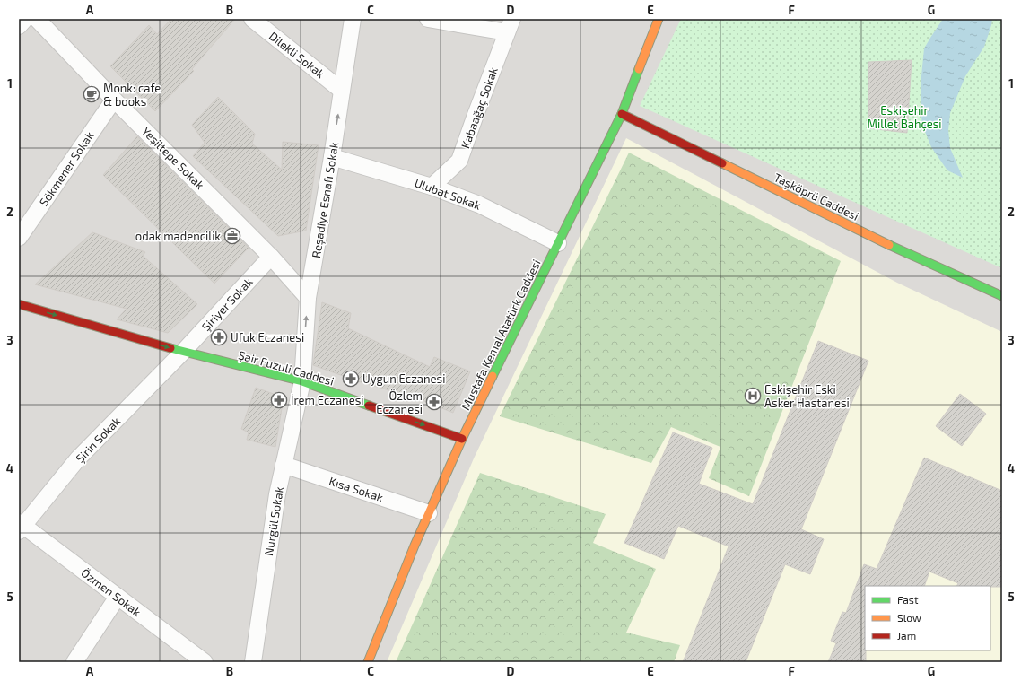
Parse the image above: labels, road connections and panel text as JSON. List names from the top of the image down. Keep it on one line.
{"streets":{"main road":["Taşköprü Caddesi","Mustafa Kemal Atatürk Caddesi","Şair Fuzuli Caddesi"],"street":["Dilekli Sokak","Kabaağaç Sokak","Yeşiltepe Sokak","Sökmener Sokak","Ulubat Sokak","Reşadiye Esnafı Sokak","Şiriyer Sokak","Şirin Sokak","Kısa Sokak","Nurgül Sokak","Özmen Sokak"]},"crossings":[["Dilekli Sokak","Reşadiye Esnafı Sokak"],["Kabaağaç Sokak","Ulubat Sokak"],["Yeşiltepe Sokak","Sökmener Sokak"],["Yeşiltepe Sokak","Reşadiye Esnafı Sokak"],["Yeşiltepe Sokak","Şiriyer Sokak"],["Ulubat Sokak","Reşadiye Esnafı Sokak"],["Ulubat Sokak","Mustafa Kemal Atatürk Caddesi"],["Taşköprü Caddesi","Mustafa Kemal Atatürk Caddesi"],["Reşadiye Esnafı Sokak","Şair Fuzuli Caddesi"],["Reşadiye Esnafı Sokak","Nurgül Sokak"],["Şiriyer Sokak","Şair Fuzuli Caddesi"],["Şiriyer Sokak","Şirin Sokak"],["Mustafa Kemal Atatürk Caddesi","Şair Fuzuli Caddesi"],["Mustafa Kemal Atatürk Caddesi","Kısa Sokak"],["Şair Fuzuli Caddesi","Şirin Sokak"],["Şair Fuzuli Caddesi","Nurgül Sokak"],["Şirin Sokak","Özmen Sokak"],["Kısa Sokak","Nurgül Sokak"]],"one_way":["Reşadiye Esnafı Sokak","Şair Fuzuli Caddesi"],"parks":["Eskişehir Millet Bahçesi"],"places":{"cafe":["Monk: cafe & books"],"office":["odak madencilik"],"pharmacy":["Ufuk Eczanesi","Uygun Eczanesi","İrem Eczanesi","Özlem Eczanesi"],"hospital":["Eskişehir Eski Asker Hastanesi"]},"legend":["Fast","Slow","Jam"],"grid":{"columns":["A","B","C","D","E","F","G"],"rows":["1","2","3","4","5"]}}
